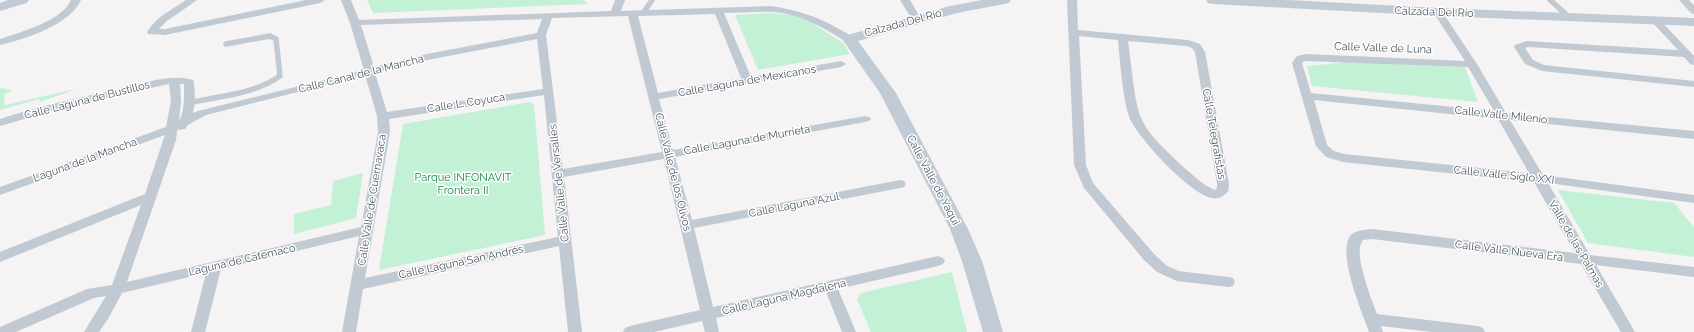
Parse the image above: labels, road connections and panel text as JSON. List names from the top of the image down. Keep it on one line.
{"streets":{"street":["Calzada Del Río","Calle Valle de Luna","Calle Canal de la Mancha","Calle Laguna de Mexicanos","Calle Laguna de Bustillos","Calle L. Coyuca","Calle Valle Milenio","Calle Telegrafistas","Calle Laguna de Murrieta","Laguna de la Mancha","Calle Valle de los Olivos","Calle Valle Siglo XXI","Calle Valle de Yaqui","Calle Valle de Versalles","Calle Valle de Cuernavaca","Calle Laguna Azul","Valle de las Palmas","Calle Valle Nueva Era","Laguna de Catemaco","Calle Laguna San Andrés","Calle Laguna Magdalena"]},"crossings":[["Calzada Del Río","Calle Valle de Yaqui"],["Calzada Del Río","Valle de las Palmas"],["Calle Valle de Luna","Calle Valle Milenio"],["Calle Valle de Luna","Calle Valle Siglo XXI"],["Calle Valle de Luna","Valle de las Palmas"],["Calle Canal de la Mancha","Calle Laguna de Bustillos"],["Calle Canal de la Mancha","Laguna de la Mancha"],["Calle Canal de la Mancha","Calle Valle de Versalles"],["Calle Canal de la Mancha","Calle Valle de Cuernavaca"],["Calle Canal de la Mancha","Laguna de Catemaco"],["Calle Laguna de Mexicanos","Calle Valle de los Olivos"],["Calle L. Coyuca","Calle Valle de Versalles"],["Calle L. Coyuca","Calle Valle de Cuernavaca"],["Calle Valle Milenio","Calle Valle Siglo XXI"],["Calle Valle Milenio","Valle de las Palmas"],["Calle Laguna de Murrieta","Calle Valle de los Olivos"],["Calle Laguna de Murrieta","Calle Valle de Versalles"],["Calle Valle de los Olivos","Calle Laguna Azul"],["Calle Valle de los Olivos","Calle Laguna Magdalena"],["Calle Valle Siglo XXI","Valle de las Palmas"],["Calle Valle de Versalles","Calle Laguna San Andrés"],["Calle Valle de Cuernavaca","Laguna de Catemaco"],["Calle Valle de Cuernavaca","Calle Laguna San Andrés"],["Valle de las Palmas","Calle Valle Nueva Era"]],"parks":["Parque INFONAVIT Frontera II"]}
